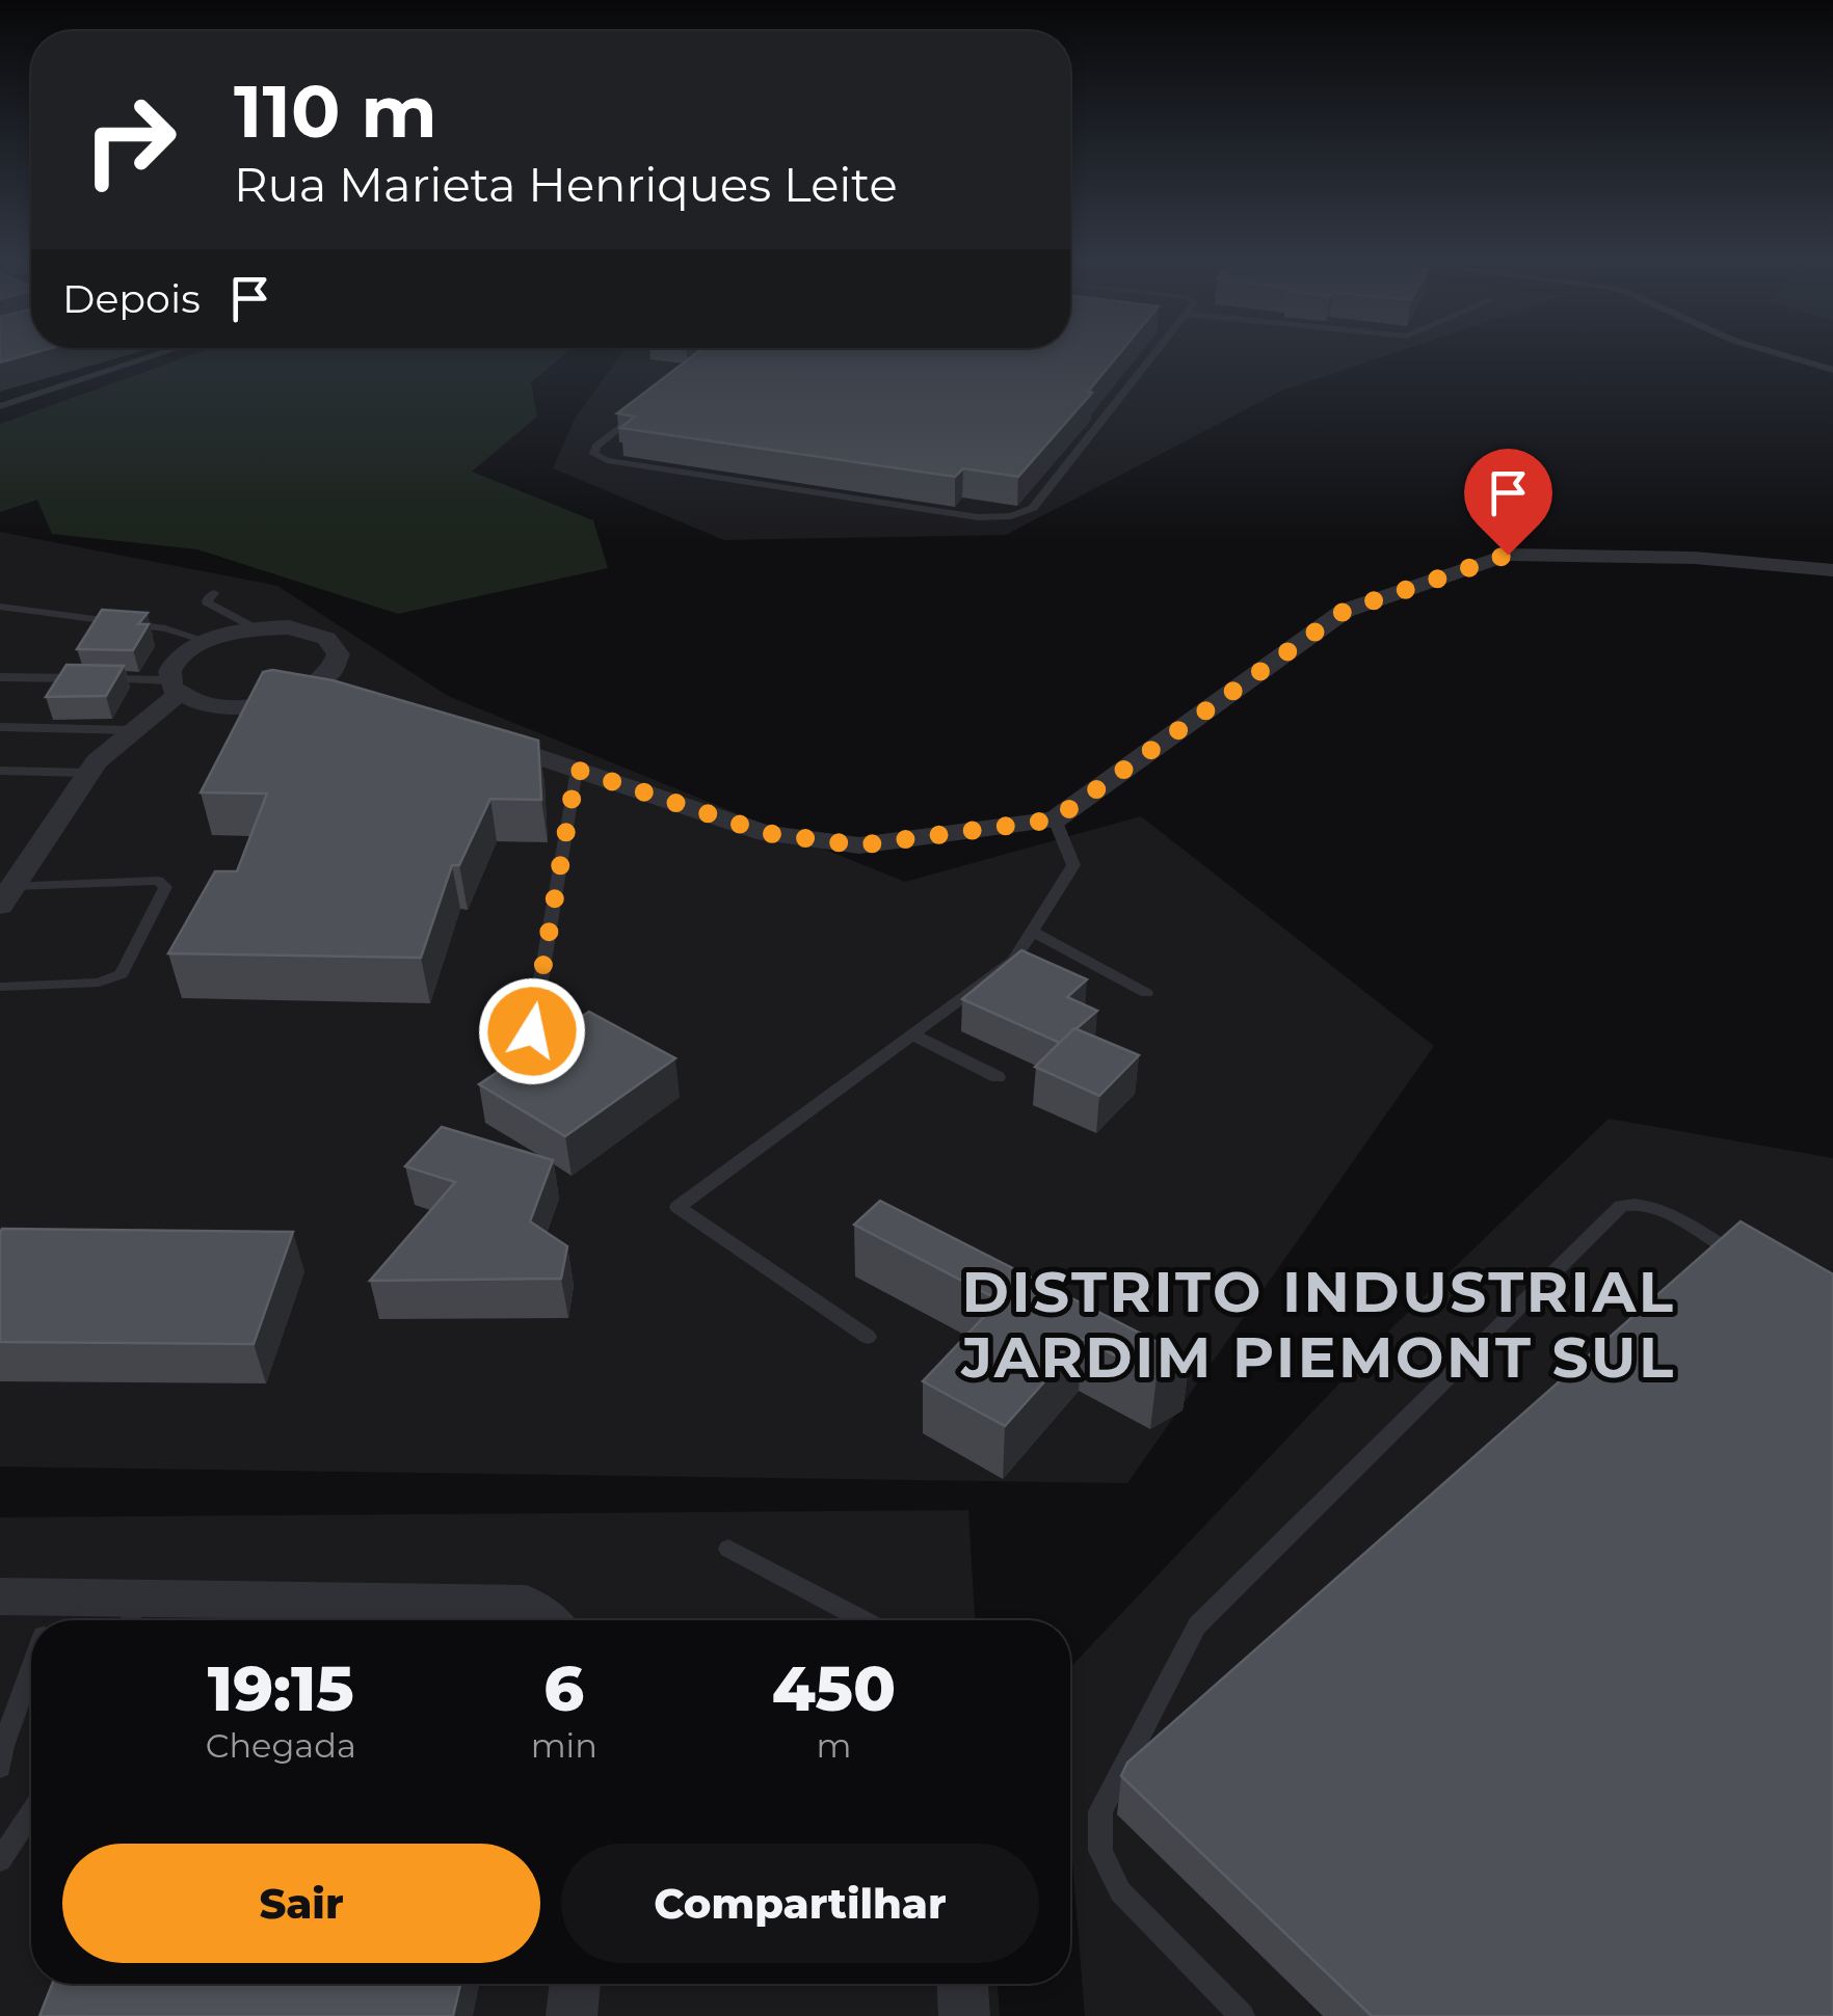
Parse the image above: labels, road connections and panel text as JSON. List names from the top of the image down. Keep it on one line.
{"districts":["DISTRITO INDUSTRIAL JARDIM PIEMONT SUL"],"page":{"turn":["110 m","Rua Marieta Henriques Leite"],"then":"Depois","eta":["19:15","Chegada","6","min","450","m"],"buttons":["Sair","Compartilhar"]}}
